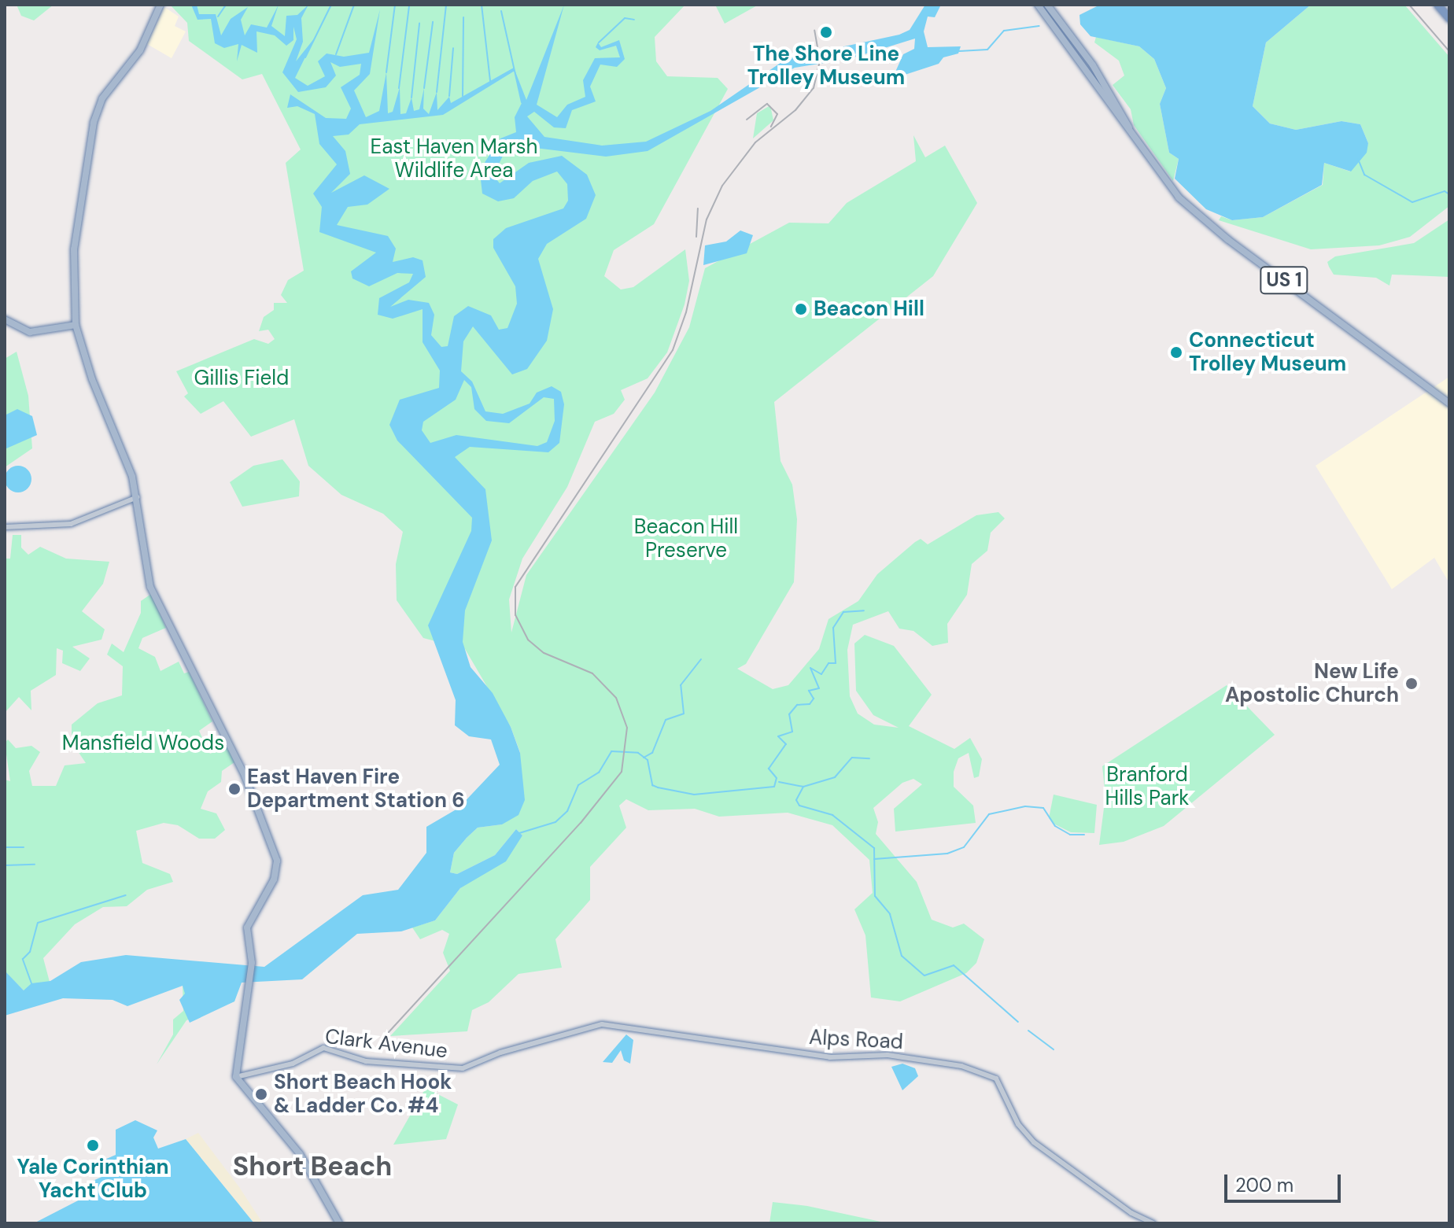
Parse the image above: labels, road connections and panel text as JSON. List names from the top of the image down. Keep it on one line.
{"streets":{"main road":["US 1"],"street":["Alps Road","Clark Avenue"]},"crossings":[["Alps Road","Clark Avenue"]],"districts":["Short Beach"],"parks":["East Haven Marsh Wildlife Area","Gillis Field","Beacon Hill Preserve","Mansfield Woods","Branford Hills Park"],"places":["The Shore Line Trolley Museum","Beacon Hill","Connecticut Trolley Museum","New Life Apostolic Church","East Haven Fire Department Station 6","Short Beach Hook & Ladder Co. #4","Yale Corinthian Yacht Club"],"scale_bar":"200 m"}
